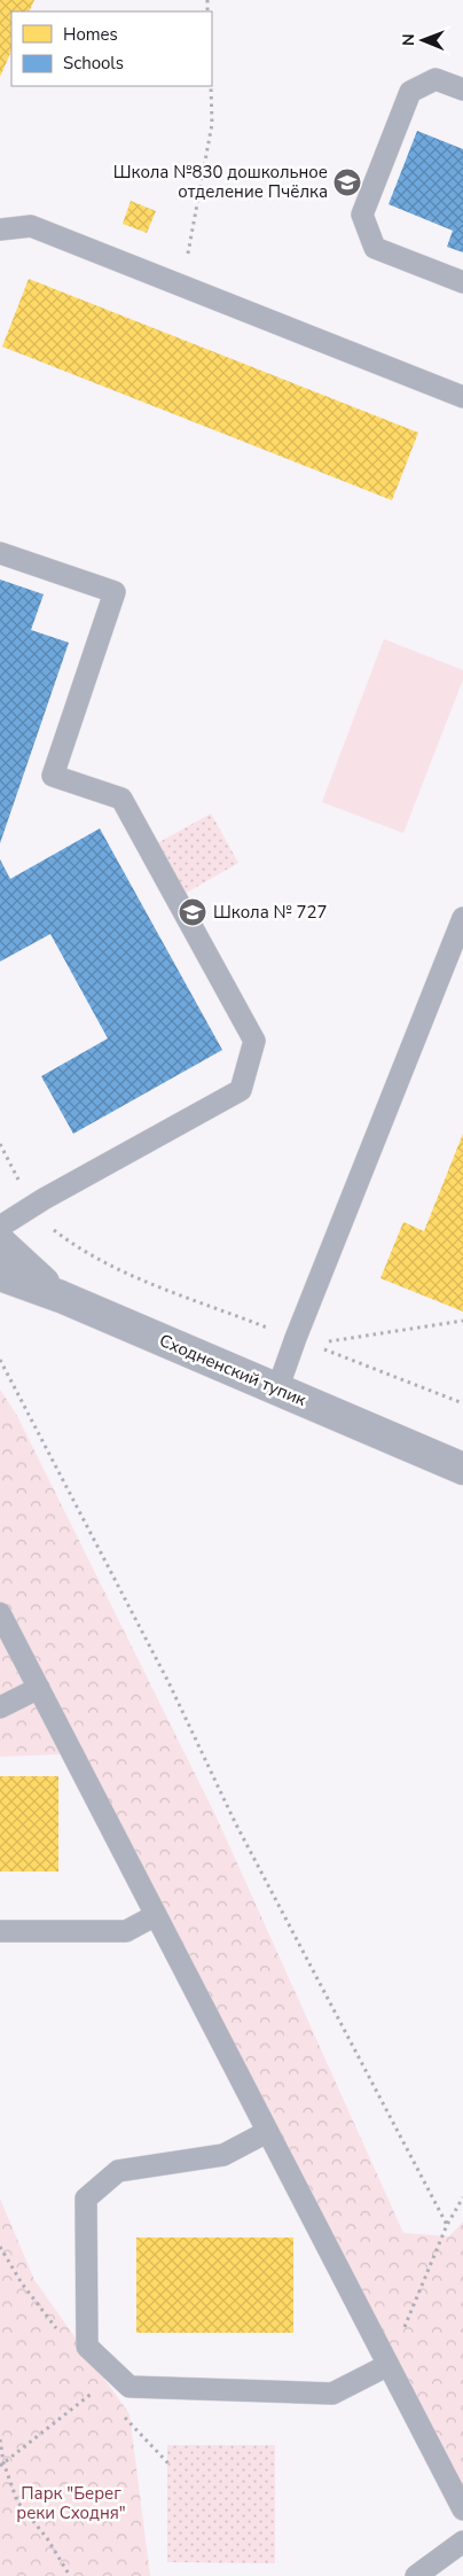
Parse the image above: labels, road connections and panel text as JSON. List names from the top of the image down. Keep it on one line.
{"streets":{"street":["Сходненский тупик"]},"parks":["Парк \"Берег реки Сходня\""],"places":{"school or university":["Школа №830 дошкольное отделение Пчёлка","Школа № 727"]},"legend":["Homes","Schools"],"north":"left"}
